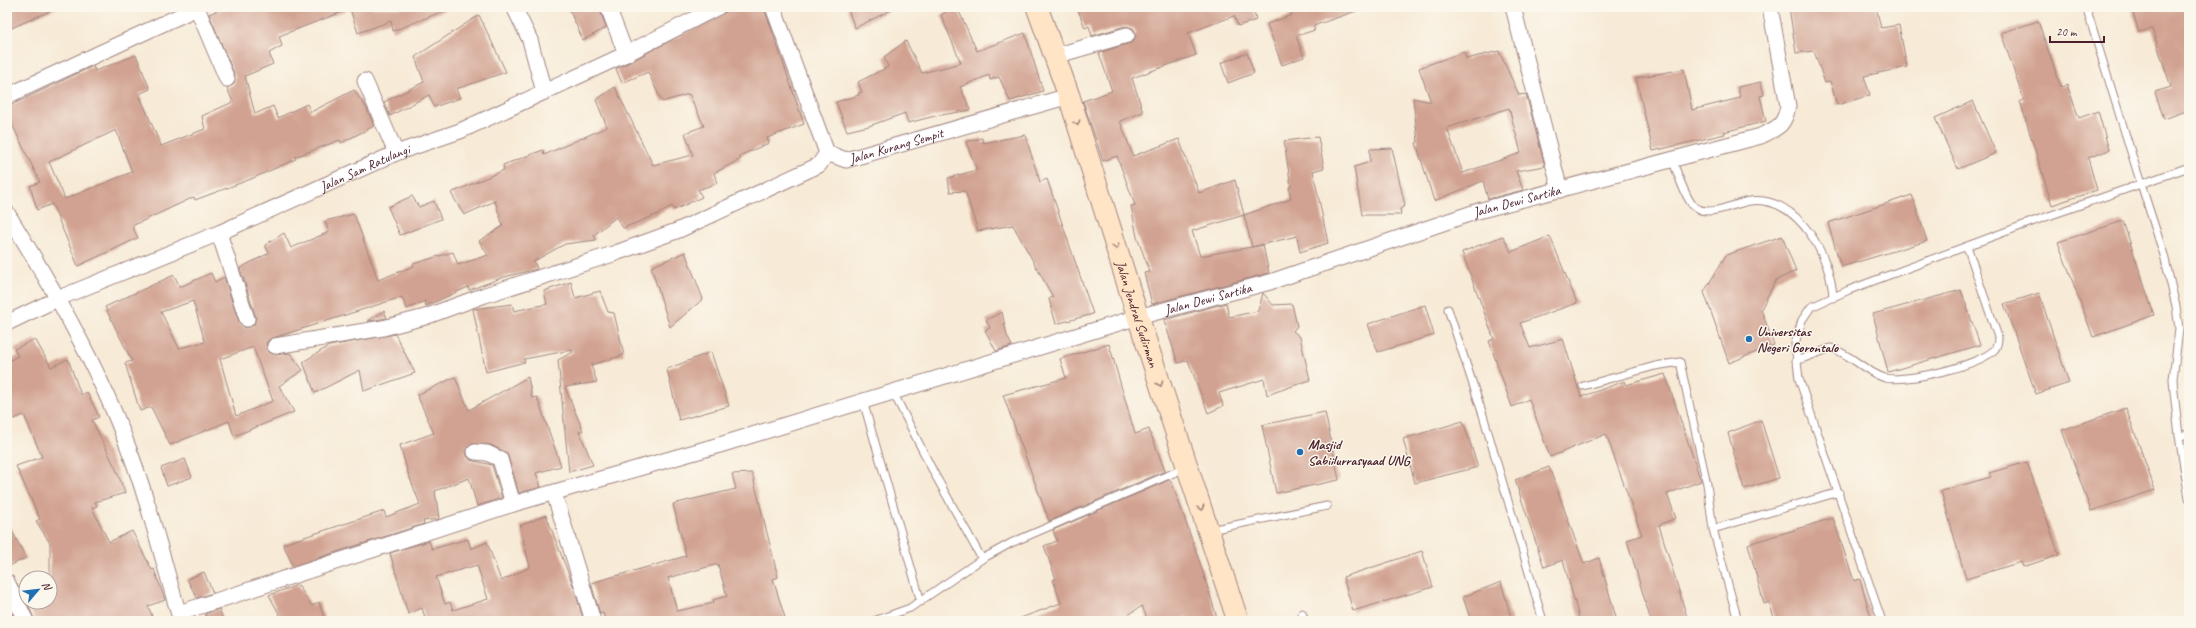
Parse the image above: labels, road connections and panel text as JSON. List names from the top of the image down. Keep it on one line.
{"streets":{"street":["Jalan Kurang Sempit","Jalan Sam Ratulangi","Jalan Dewi Sartika","Jalan Jendral Sudirman"]},"crossings":[["Jalan Kurang Sempit","Jalan Jendral Sudirman"],["Jalan Dewi Sartika","Jalan Jendral Sudirman"]],"one_way":["Jalan Jendral Sudirman"],"places":["Universitas Negeri Gorontalo","Masjid Sabiilurrasyaad UNG"],"scale_bar":"20 m","north":"top right"}
